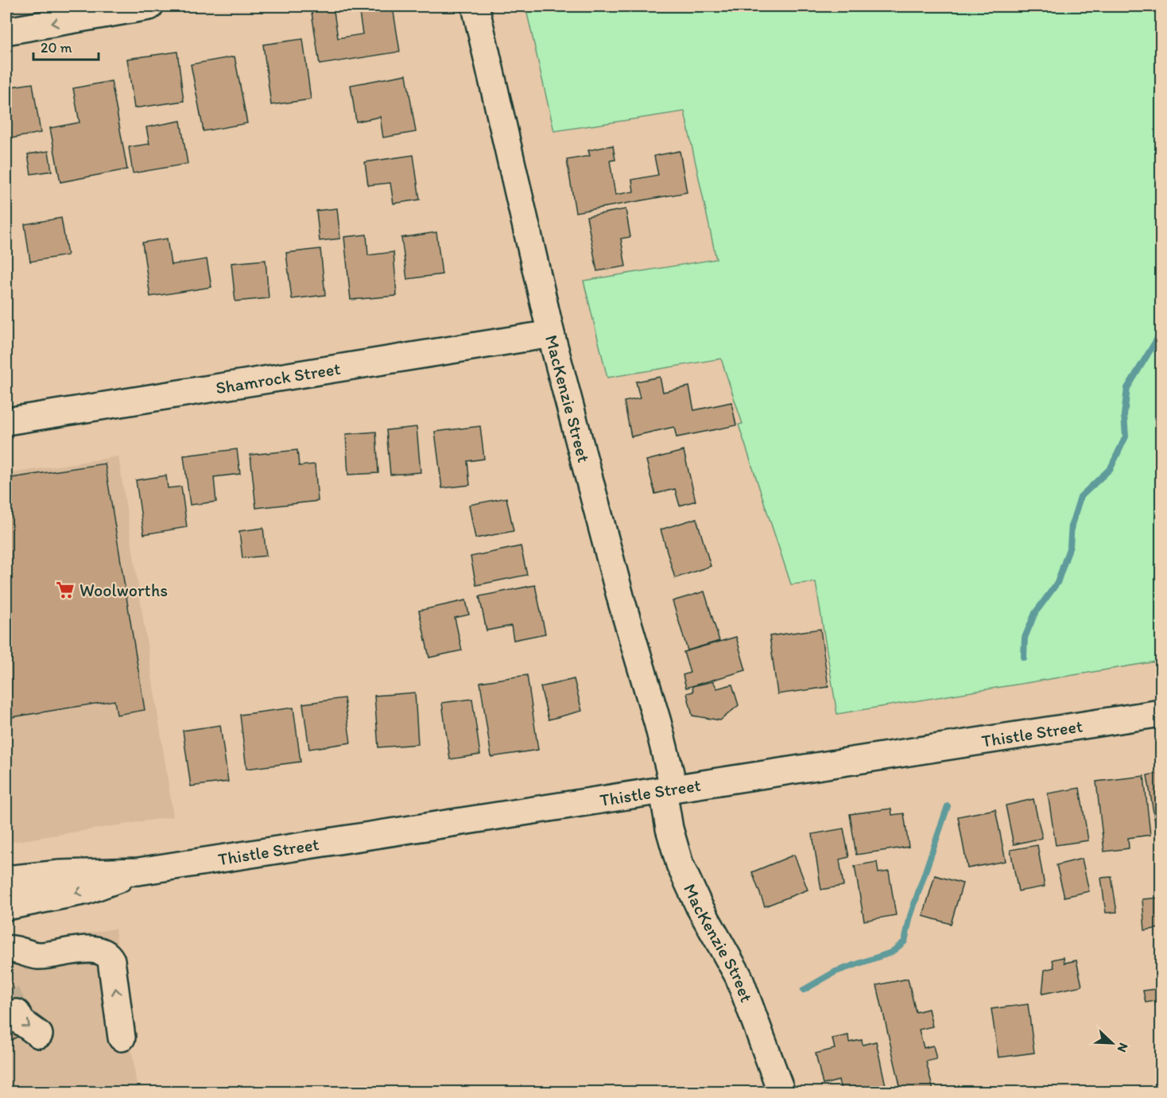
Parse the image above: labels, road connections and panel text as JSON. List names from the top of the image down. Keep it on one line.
{"streets":{"street":["Shamrock Street","MacKenzie Street","Thistle Street"]},"crossings":[["Shamrock Street","MacKenzie Street"],["MacKenzie Street","Thistle Street"]],"places":{"supermarket":["Woolworths"]},"scale_bar":"20 m","north":"bottom right"}
